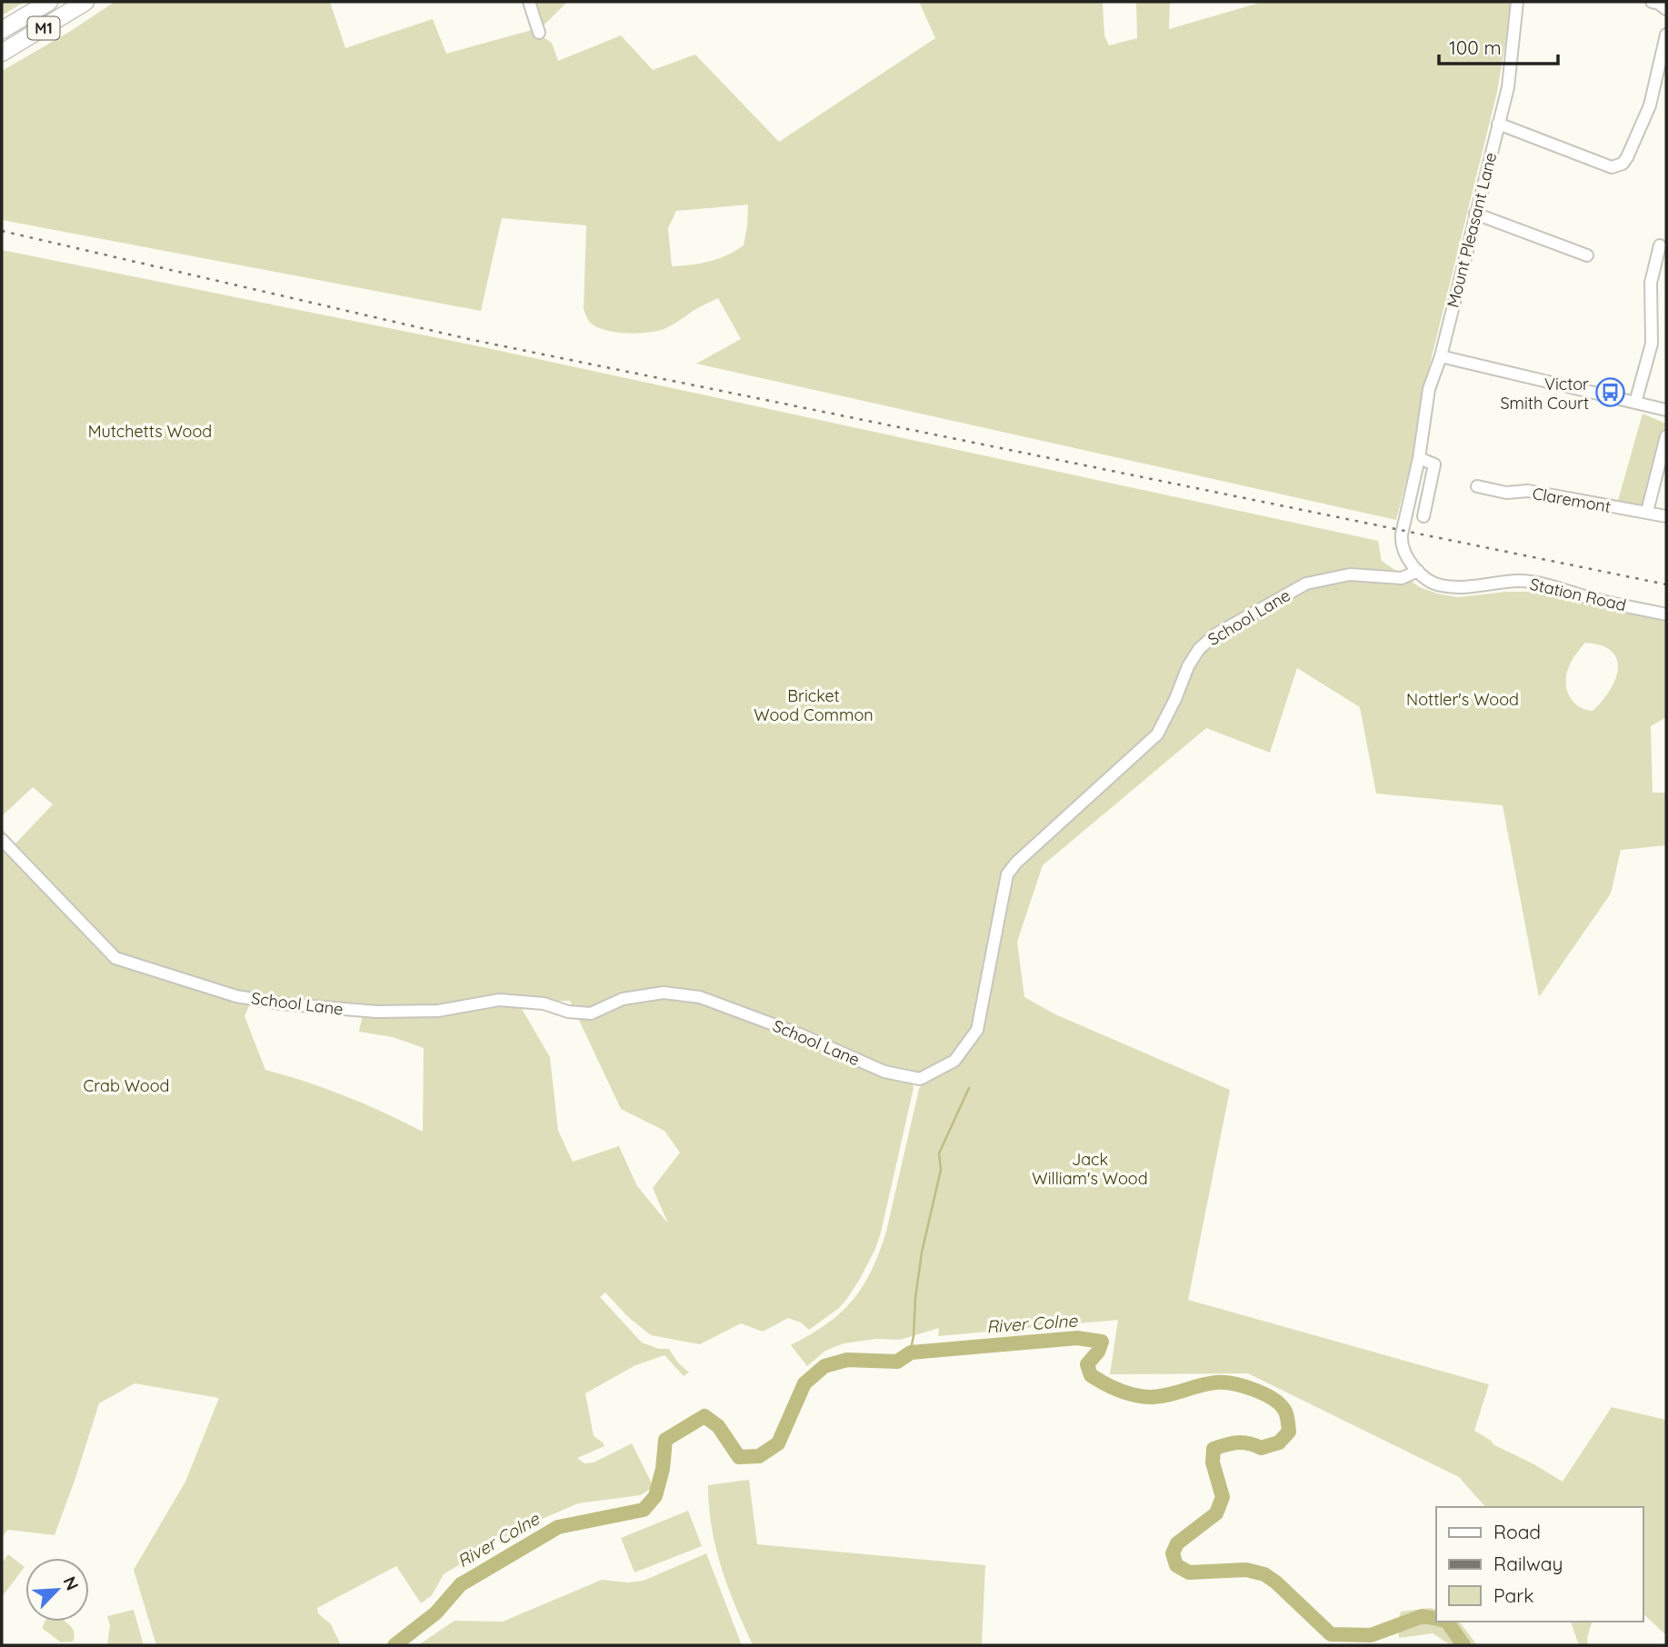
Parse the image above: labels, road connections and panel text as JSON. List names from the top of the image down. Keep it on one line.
{"streets":{"highway":["M1"],"street":["Mount Pleasant Lane","Claremont","Station Road","School Lane"]},"crossings":[["Mount Pleasant Lane","Station Road"],["Mount Pleasant Lane","School Lane"],["Station Road","School Lane"]],"water":["River Colne"],"parks":["Mutchetts Wood","Bricket Wood Common","Nottler's Wood","Crab Wood","Jack William's Wood"],"places":{"bus stop":["Victor Smith Court"]},"legend":["Road","Railway","Park"],"scale_bar":"100 m","north":"top right"}
